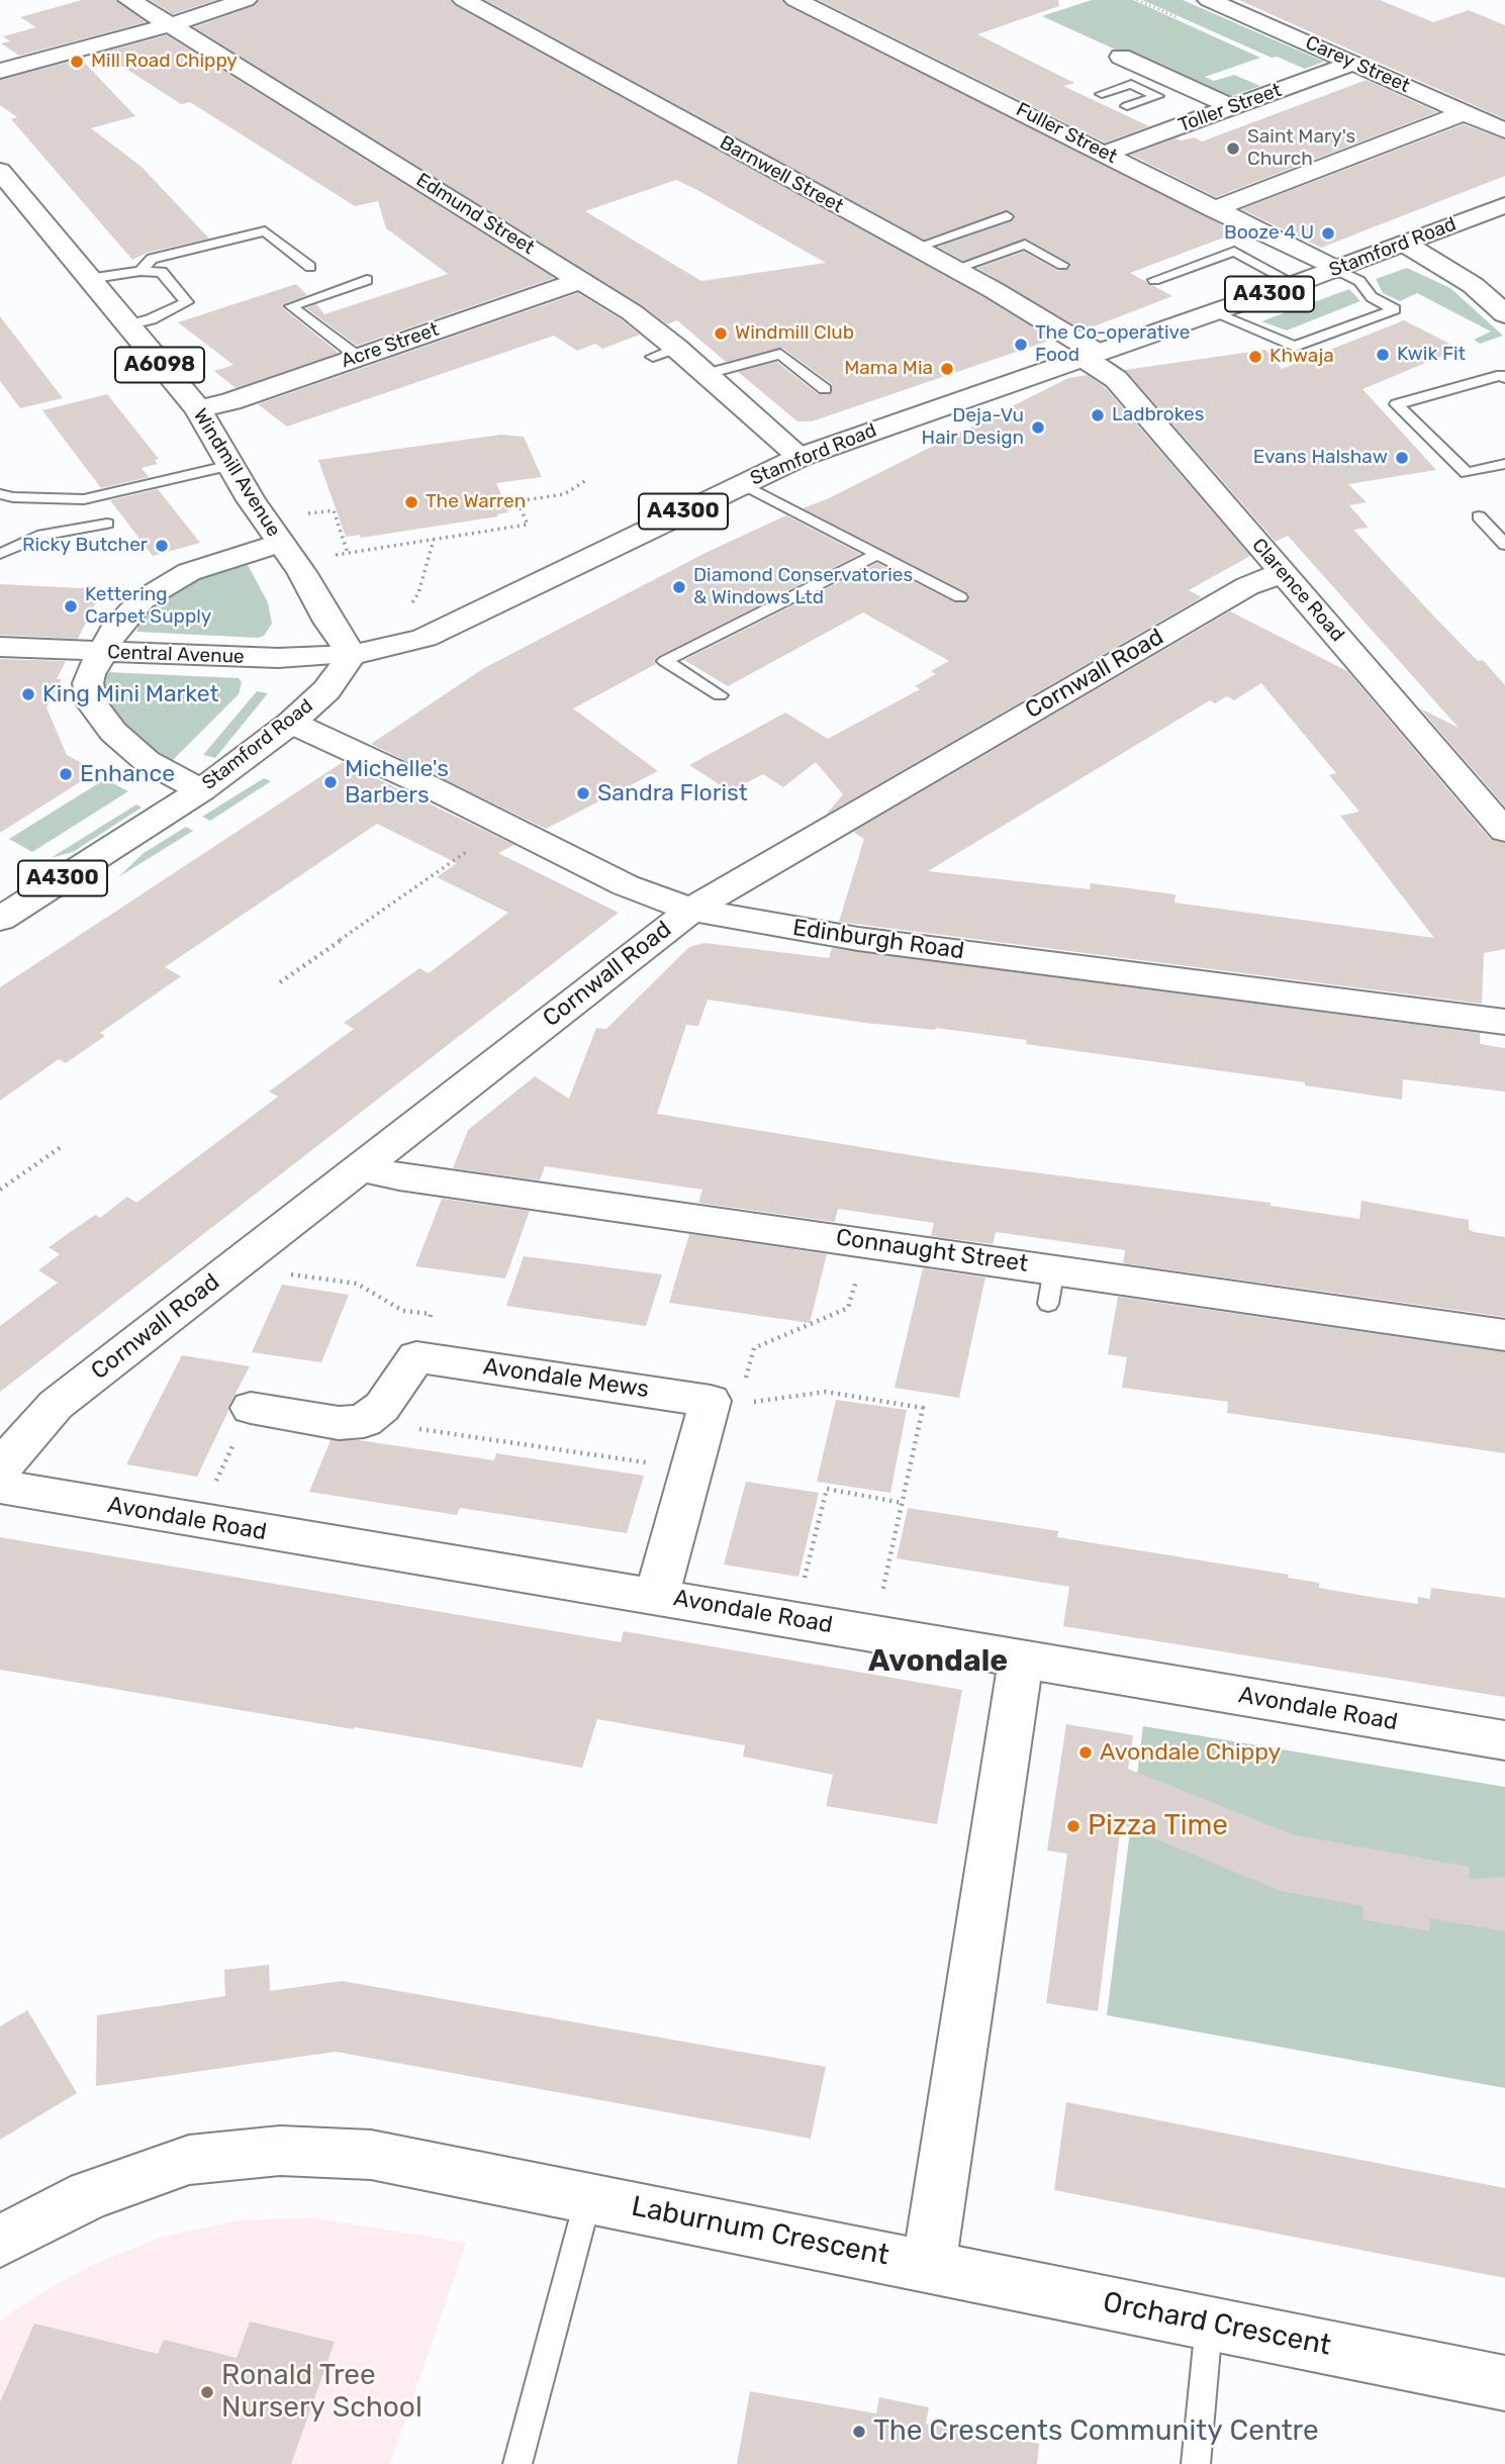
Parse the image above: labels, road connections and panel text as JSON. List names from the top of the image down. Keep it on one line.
{"streets":{"street":["Carey Street","Toller Street","Fuller Street","Barnwell Street","Edmund Street","Stamford Road","A4300","Acre Street","A6098","Windmill Avenue","Clarence Road","Central Avenue","Cornwall Road","Edinburgh Road","Connaught Street","Avondale Mews","Avondale Road","Laburnum Crescent","Orchard Crescent"]},"crossings":[["Carey Street","Toller Street"],["Toller Street","Fuller Street"],["Fuller Street","Stamford Road"],["Barnwell Street","Stamford Road"],["Barnwell Street","Clarence Road"],["Edmund Street","Stamford Road"],["Edmund Street","Acre Street"],["Stamford Road","Windmill Avenue"],["Stamford Road","Clarence Road"],["Stamford Road","Central Avenue"],["Stamford Road","Edinburgh Road"],["Acre Street","Windmill Avenue"],["Windmill Avenue","Central Avenue"],["Clarence Road","Cornwall Road"],["Cornwall Road","Edinburgh Road"],["Cornwall Road","Connaught Street"],["Laburnum Crescent","Orchard Crescent"]],"districts":["Avondale"],"places":["Mill Road Chippy","Saint Mary's Church","Booze 4 U","Windmill Club","The Co-operative Food","Kwik Fit","Khwaja","Mama Mia","Ladbrokes","Deja-Vu Hair Design","Evans Halshaw","The Warren","Ricky Butcher","Diamond Conservatories & Windows Ltd","Kettering Carpet Supply","King Mini Market","Enhance","Michelle's Barbers","Sandra Florist","Avondale Chippy","Pizza Time","Ronald Tree Nursery School","The Crescents Community Centre"]}
